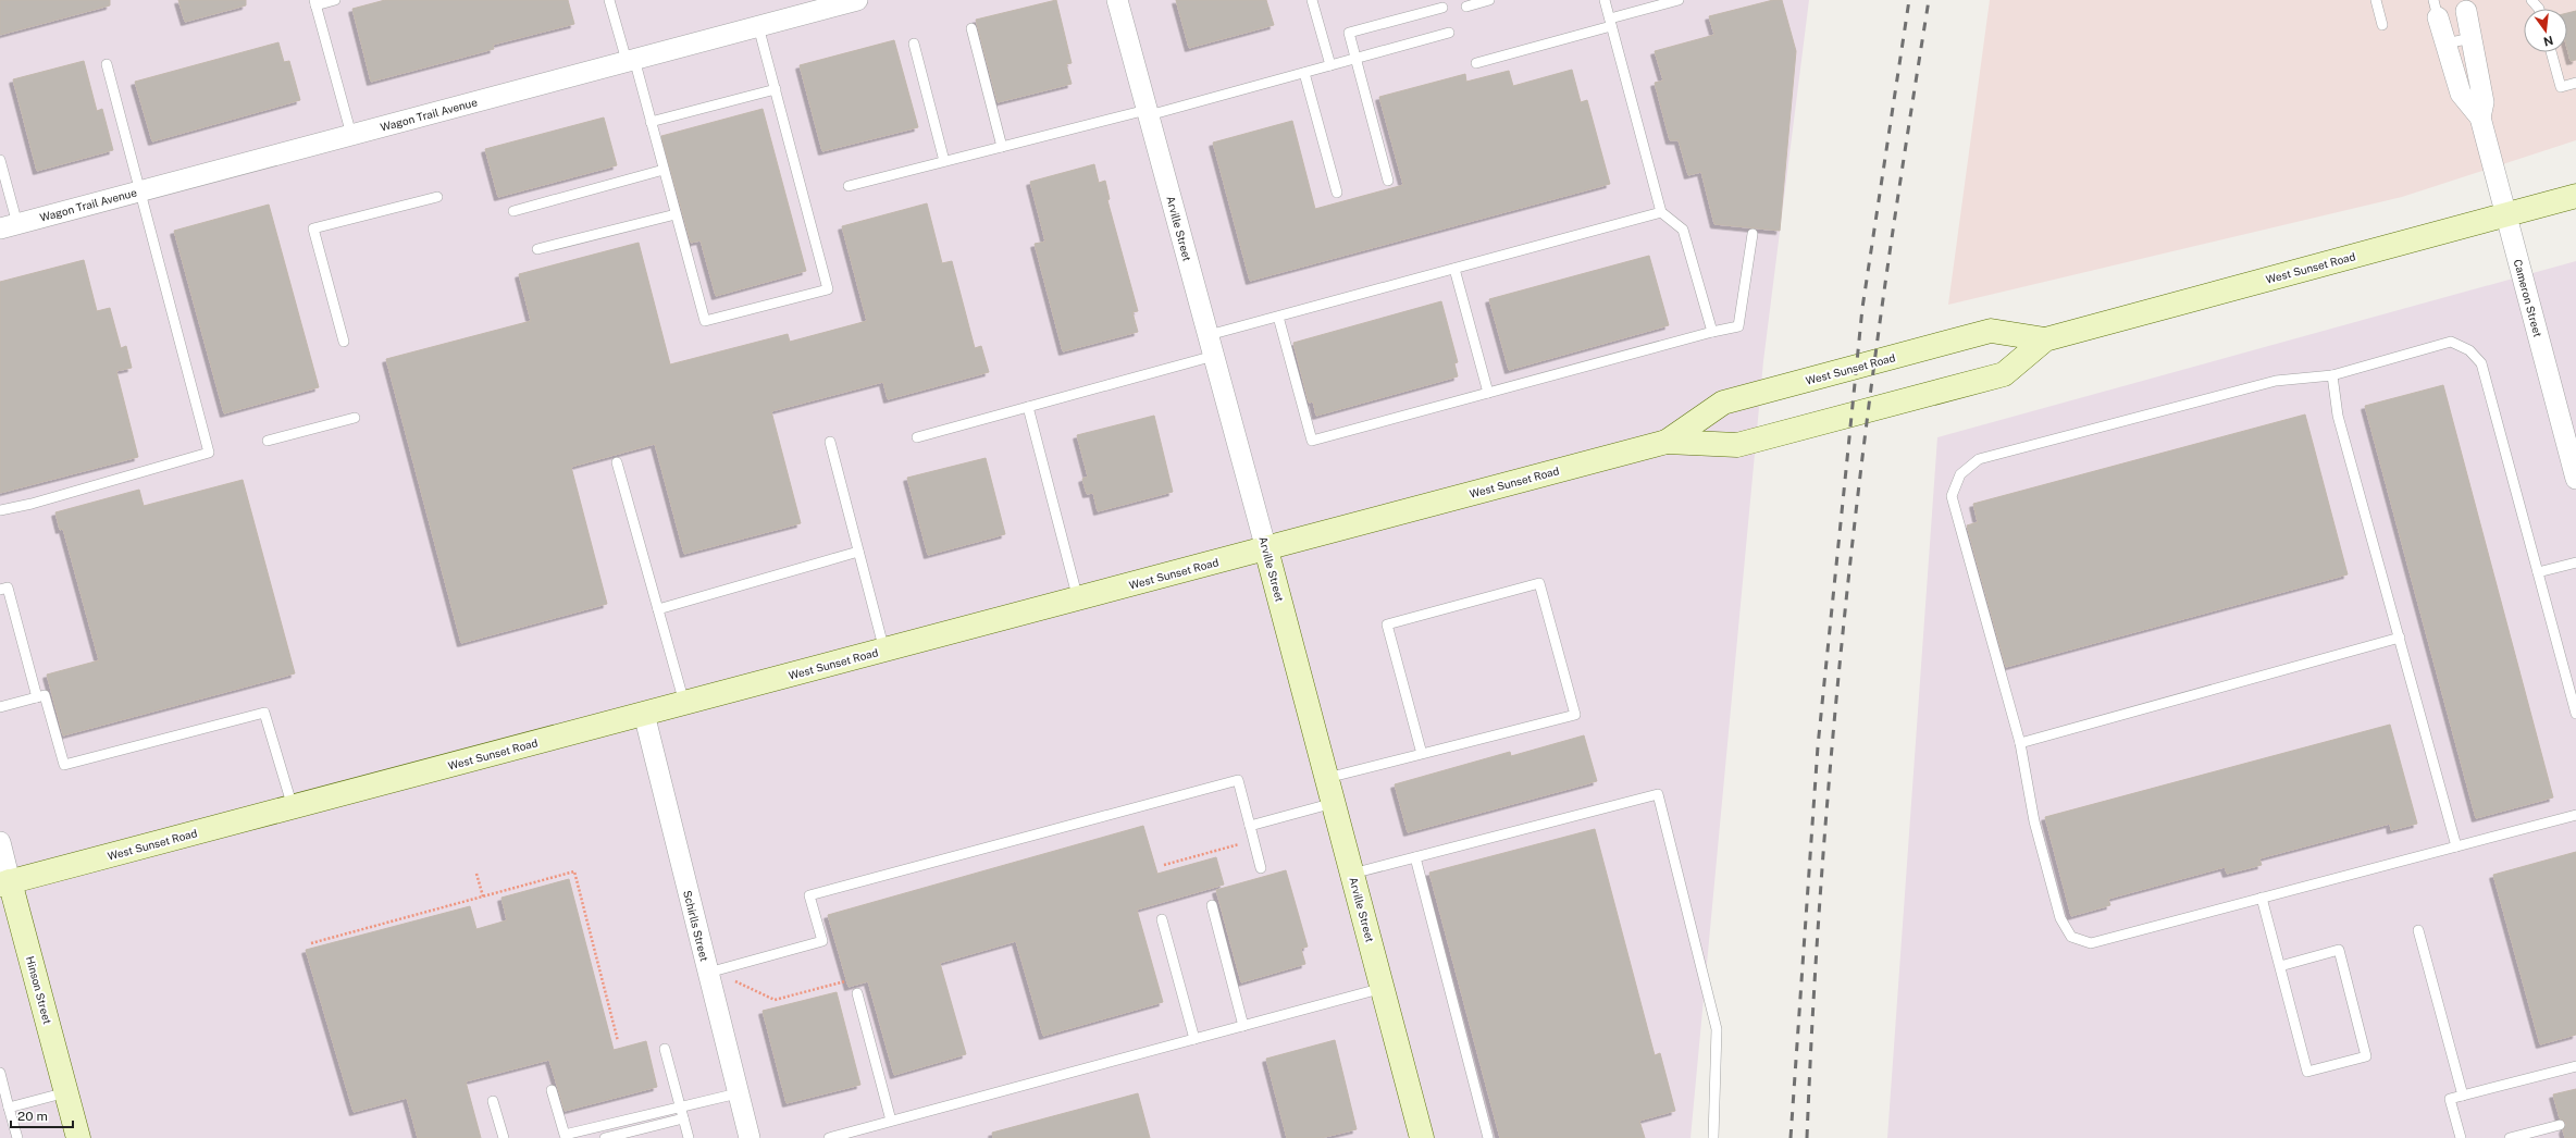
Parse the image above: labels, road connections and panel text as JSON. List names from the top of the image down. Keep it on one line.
{"streets":{"main road":["Arville Street","West Sunset Road","Hinson Street"],"street":["Wagon Trail Avenue","Cameron Street","Schirlls Street"]},"crossings":[["Arville Street","West Sunset Road"],["West Sunset Road","Cameron Street"],["West Sunset Road","Schirlls Street"],["West Sunset Road","Hinson Street"]],"scale_bar":"20 m","north":"bottom"}
